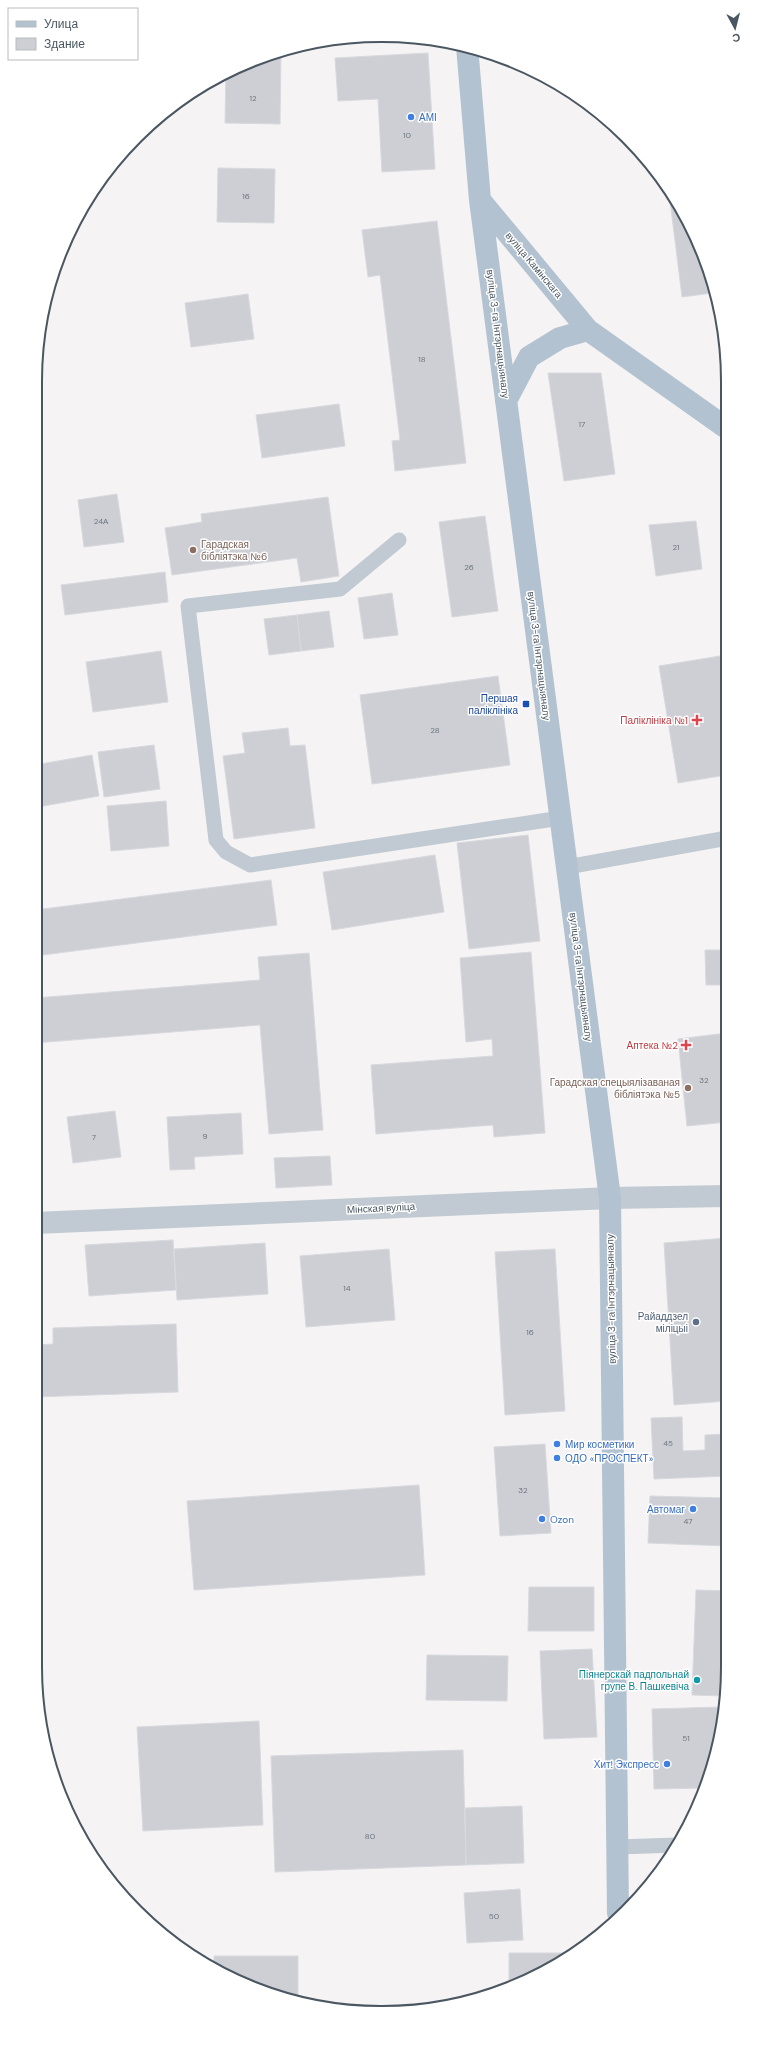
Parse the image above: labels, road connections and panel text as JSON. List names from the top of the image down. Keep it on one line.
{"streets":{"main road":["вуліца Камінскага","вуліца 3-га Інтэрнацыяналу"],"street":["Мінская вуліца"]},"crossings":[["вуліца Камінскага","вуліца 3-га Інтэрнацыяналу"],["вуліца 3-га Інтэрнацыяналу","Мінская вуліца"]],"places":{"other":["АМІ","Гарадская бібліятэка №6","Гарадская спецыялізаваная бібліятэка №5","Райаддзел міліцыі","Мир косметики","ОДО «ПРОСПЕКТ»","Автомаг","Ozon","Піянерскай падпольнай групе В. Пашкевіча","Хит! Экспресс"],"transit":["Першая паліклініка"],"health":["Паліклініка №1","Аптека №2"]},"house_numbers":["12","10","16","18","17","24А","21","26","28","32","9","7","14","16","45","32","47","51","80","50"],"legend":["Улица","Здание"],"north":"bottom"}
